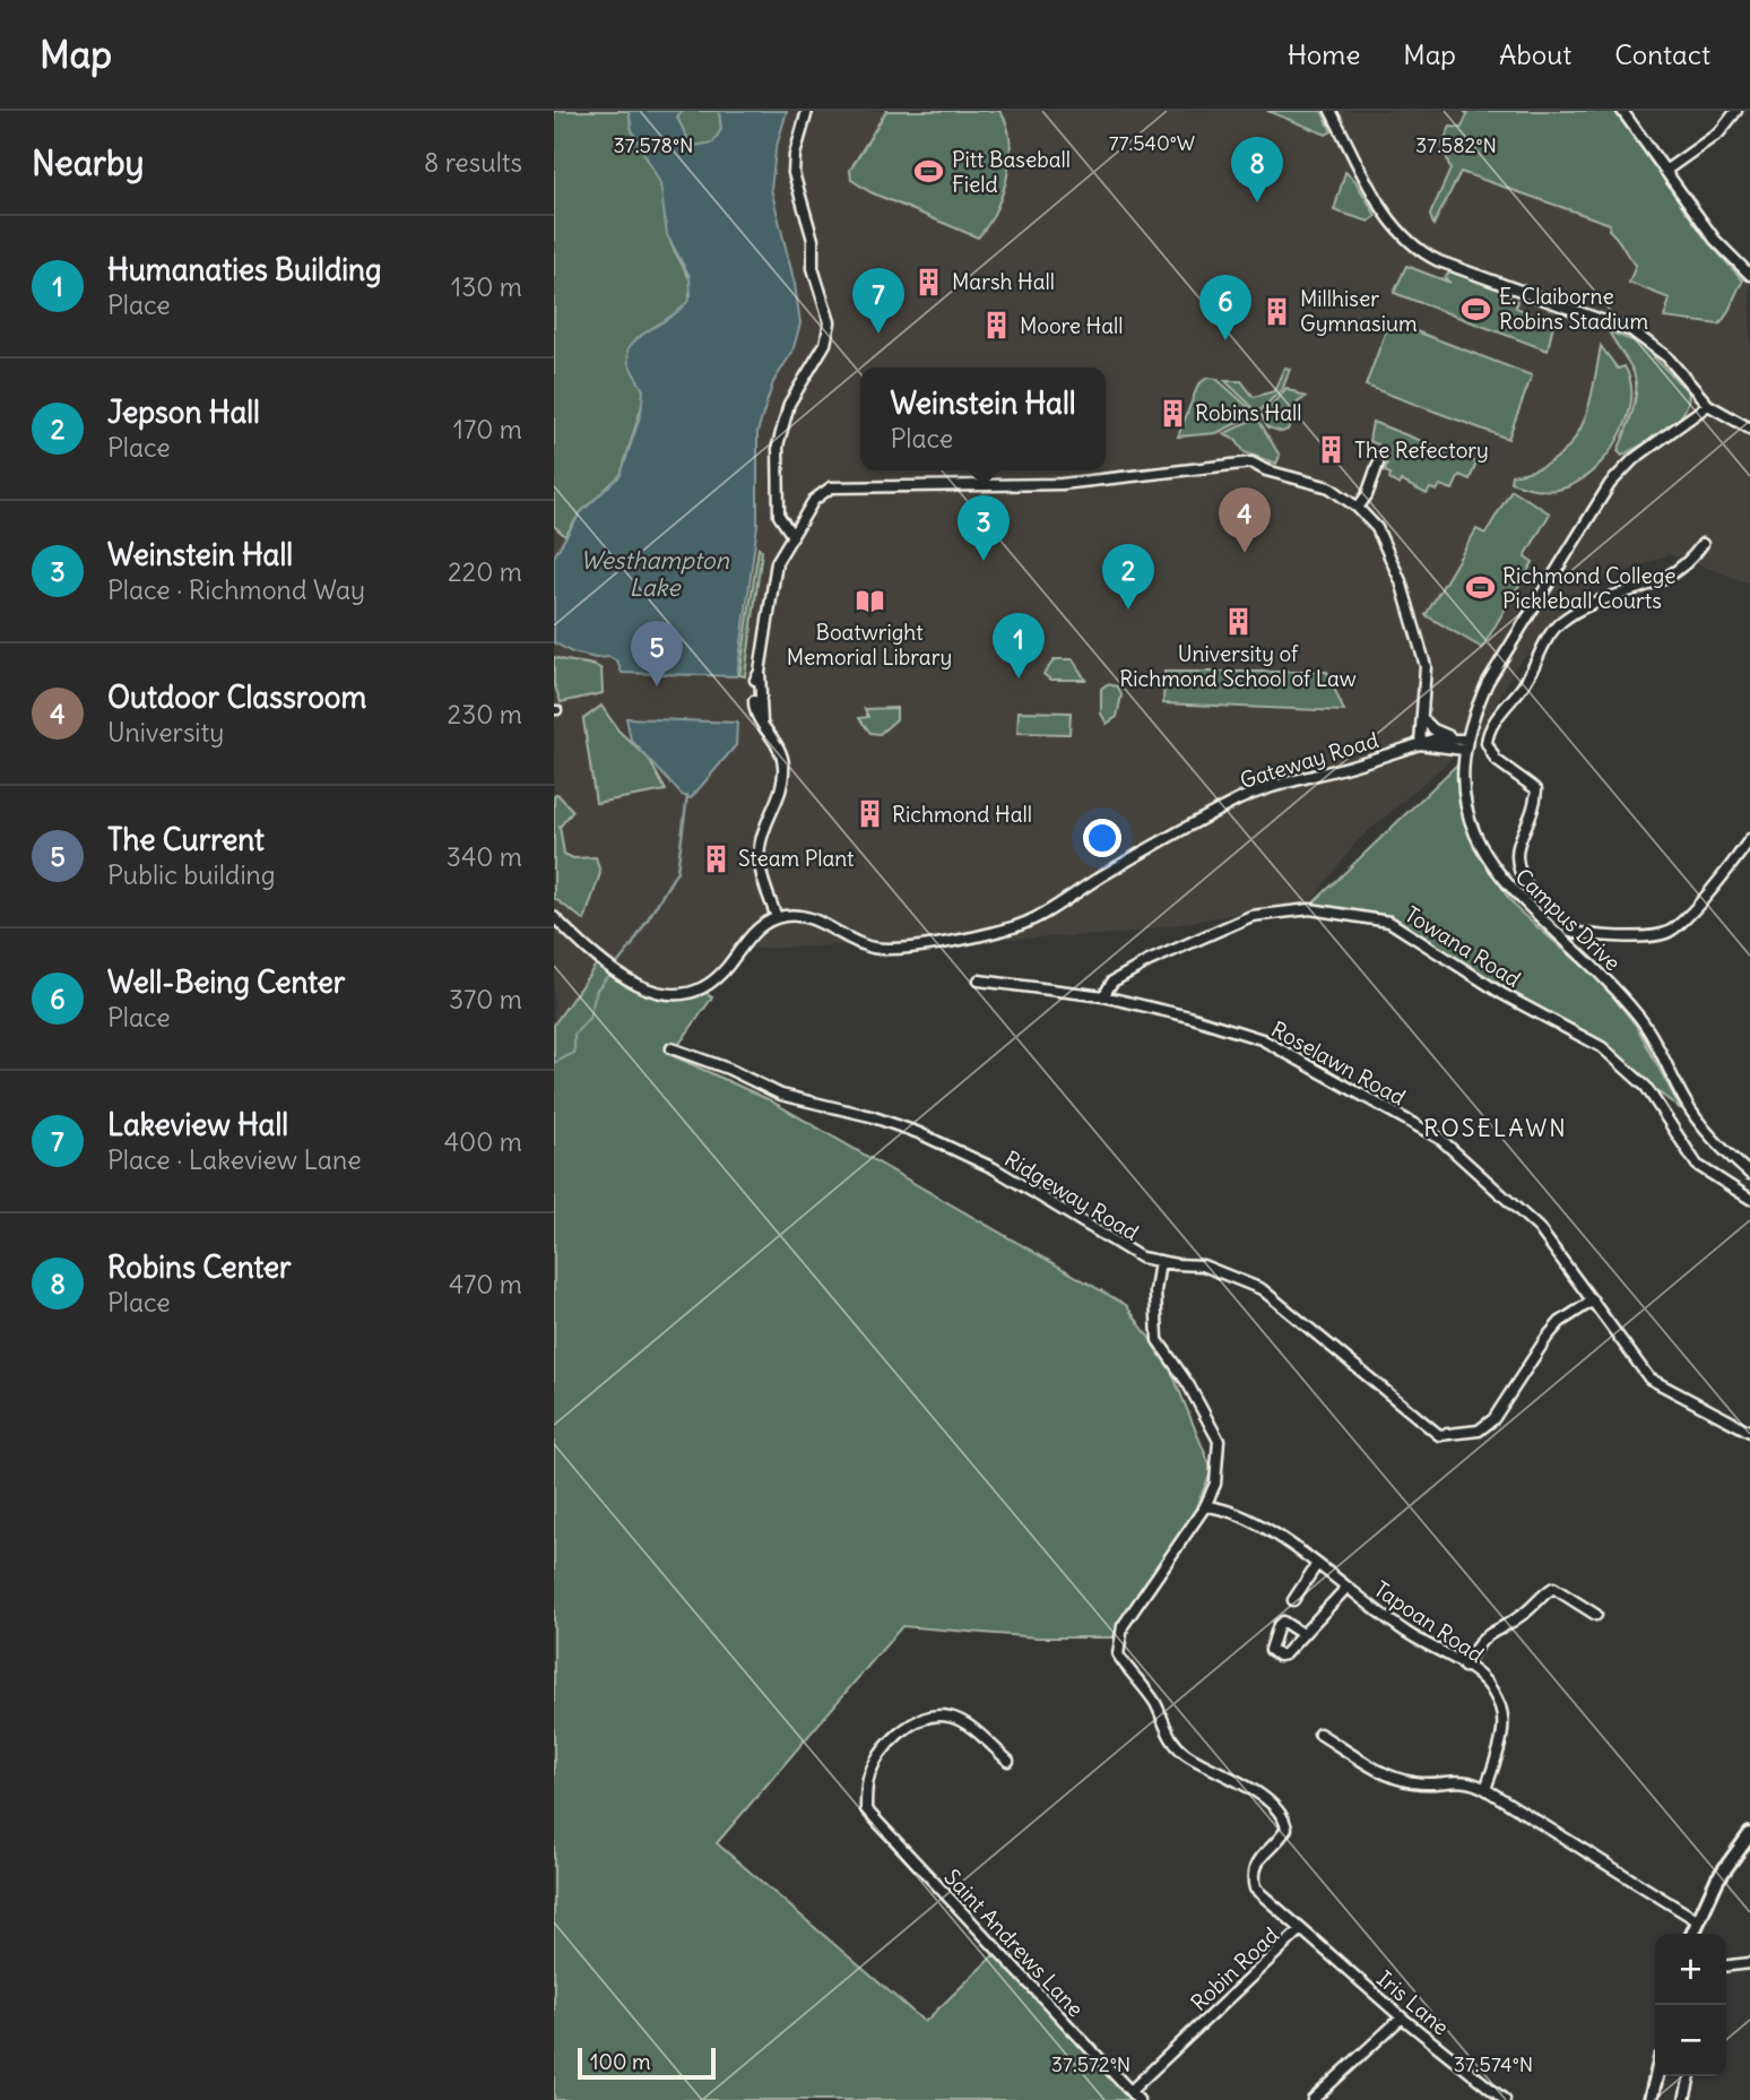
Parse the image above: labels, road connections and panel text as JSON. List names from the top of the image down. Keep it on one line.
{"streets":{"street":["Gateway Road","Campus Drive","Towana Road","Roselawn Road","Ridgeway Road","Tapoan Road","Saint Andrews Lane","Robin Road","Iris Lane"]},"crossings":[["Gateway Road","Campus Drive"],["Towana Road","Roselawn Road"],["Roselawn Road","Ridgeway Road"],["Tapoan Road","Robin Road"],["Saint Andrews Lane","Robin Road"],["Robin Road","Iris Lane"]],"districts":["ROSELAWN"],"water":["Westhampton Lake"],"places":{"sports":["Pitt Baseball Field","E. Claiborne Robins Stadium","Richmond College Pickleball Courts"],"building":["Marsh Hall","Millhiser Gymnasium","Moore Hall","Robins Hall","The Refectory","University of Richmond School of Law","Richmond Hall","Steam Plant"],"library":["Boatwright Memorial Library"]},"scale_bar":"100 m","page":{"header":"Map","nav":["Home","Map","About","Contact"],"heading":["Nearby","8 results"],"pins":["8","7","6","4","3","2","1","5"],"list":[{"mark":"1","name":"Humanaties Building","note":"Place","value":"130 m"},{"mark":"2","name":"Jepson Hall","note":"Place","value":"170 m"},{"mark":"3","name":"Weinstein Hall","note":"Place · Richmond Way","value":"220 m"},{"mark":"4","name":"Outdoor Classroom","note":"University","value":"230 m"},{"mark":"5","name":"The Current","note":"Public building","value":"340 m"},{"mark":"6","name":"Well-Being Center","note":"Place","value":"370 m"},{"mark":"7","name":"Lakeview Hall","note":"Place · Lakeview Lane","value":"400 m"},{"mark":"8","name":"Robins Center","note":"Place","value":"470 m"}],"popup":["Weinstein Hall","Place"],"map_buttons":["+","−"],"scale":"100 m"},"coordinates":["77.540°W","37.578°N","37.582°N","37.572°N","37.574°N"]}
